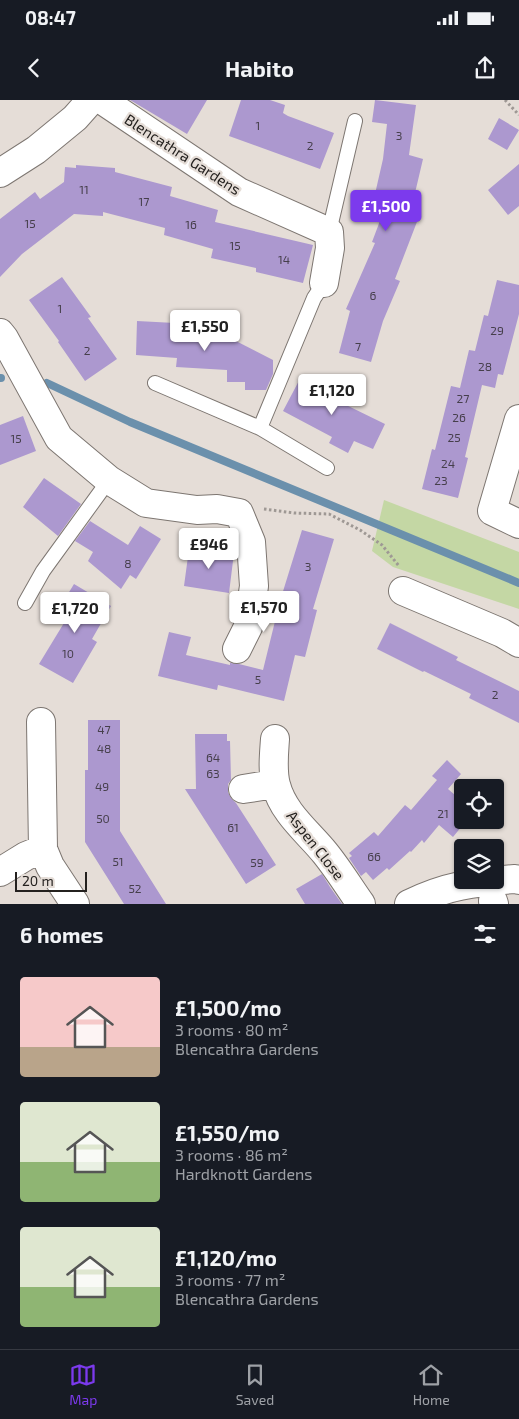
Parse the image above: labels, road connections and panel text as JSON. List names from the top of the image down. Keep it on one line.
{"streets":{"street":["Blencathra Gardens","Aspen Close"]},"house_numbers":["1","3","2","11","17","15","16","15","14","6","1","29","7","2","28","27","26","25","15","24","23","8","3","10","5","2","47","48","64","63","49","21","50","61","66","51","59","52"],"scale_bar":"20 m","page":{"status":"08:47","header":"Habito","price":["£1,500","£1,550","£1,120","£946","£1,570","£1,720"],"scale":"20 m","heading":"6 homes","list":[{"name":"£1,500/mo","note":"3 rooms · 80 m² · Blencathra Gardens"},{"name":"£1,550/mo","note":"3 rooms · 86 m² · Hardknott Gardens"},{"name":"£1,120/mo","note":"3 rooms · 77 m² · Blencathra Gardens"}],"tabs":["Map","Saved","Home"]}}
